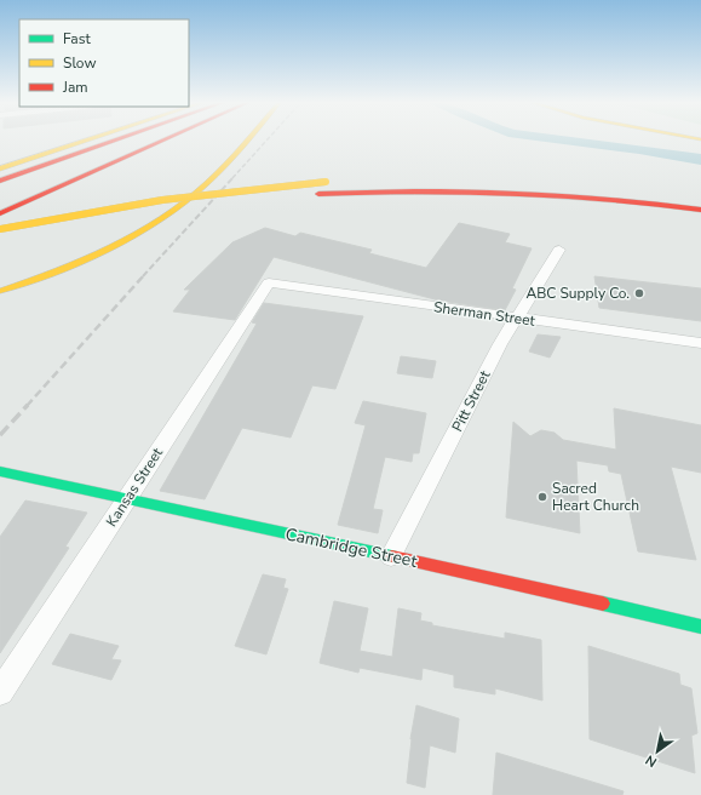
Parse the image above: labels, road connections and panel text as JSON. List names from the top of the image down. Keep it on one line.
{"streets":{"main road":["Cambridge Street"],"street":["Sherman Street","Pitt Street","Kansas Street"]},"crossings":[["Sherman Street","Pitt Street"],["Sherman Street","Kansas Street"],["Pitt Street","Cambridge Street"],["Kansas Street","Cambridge Street"]],"places":["ABC Supply Co.","Sacred Heart Church"],"legend":["Fast","Slow","Jam"],"north":"bottom left"}
